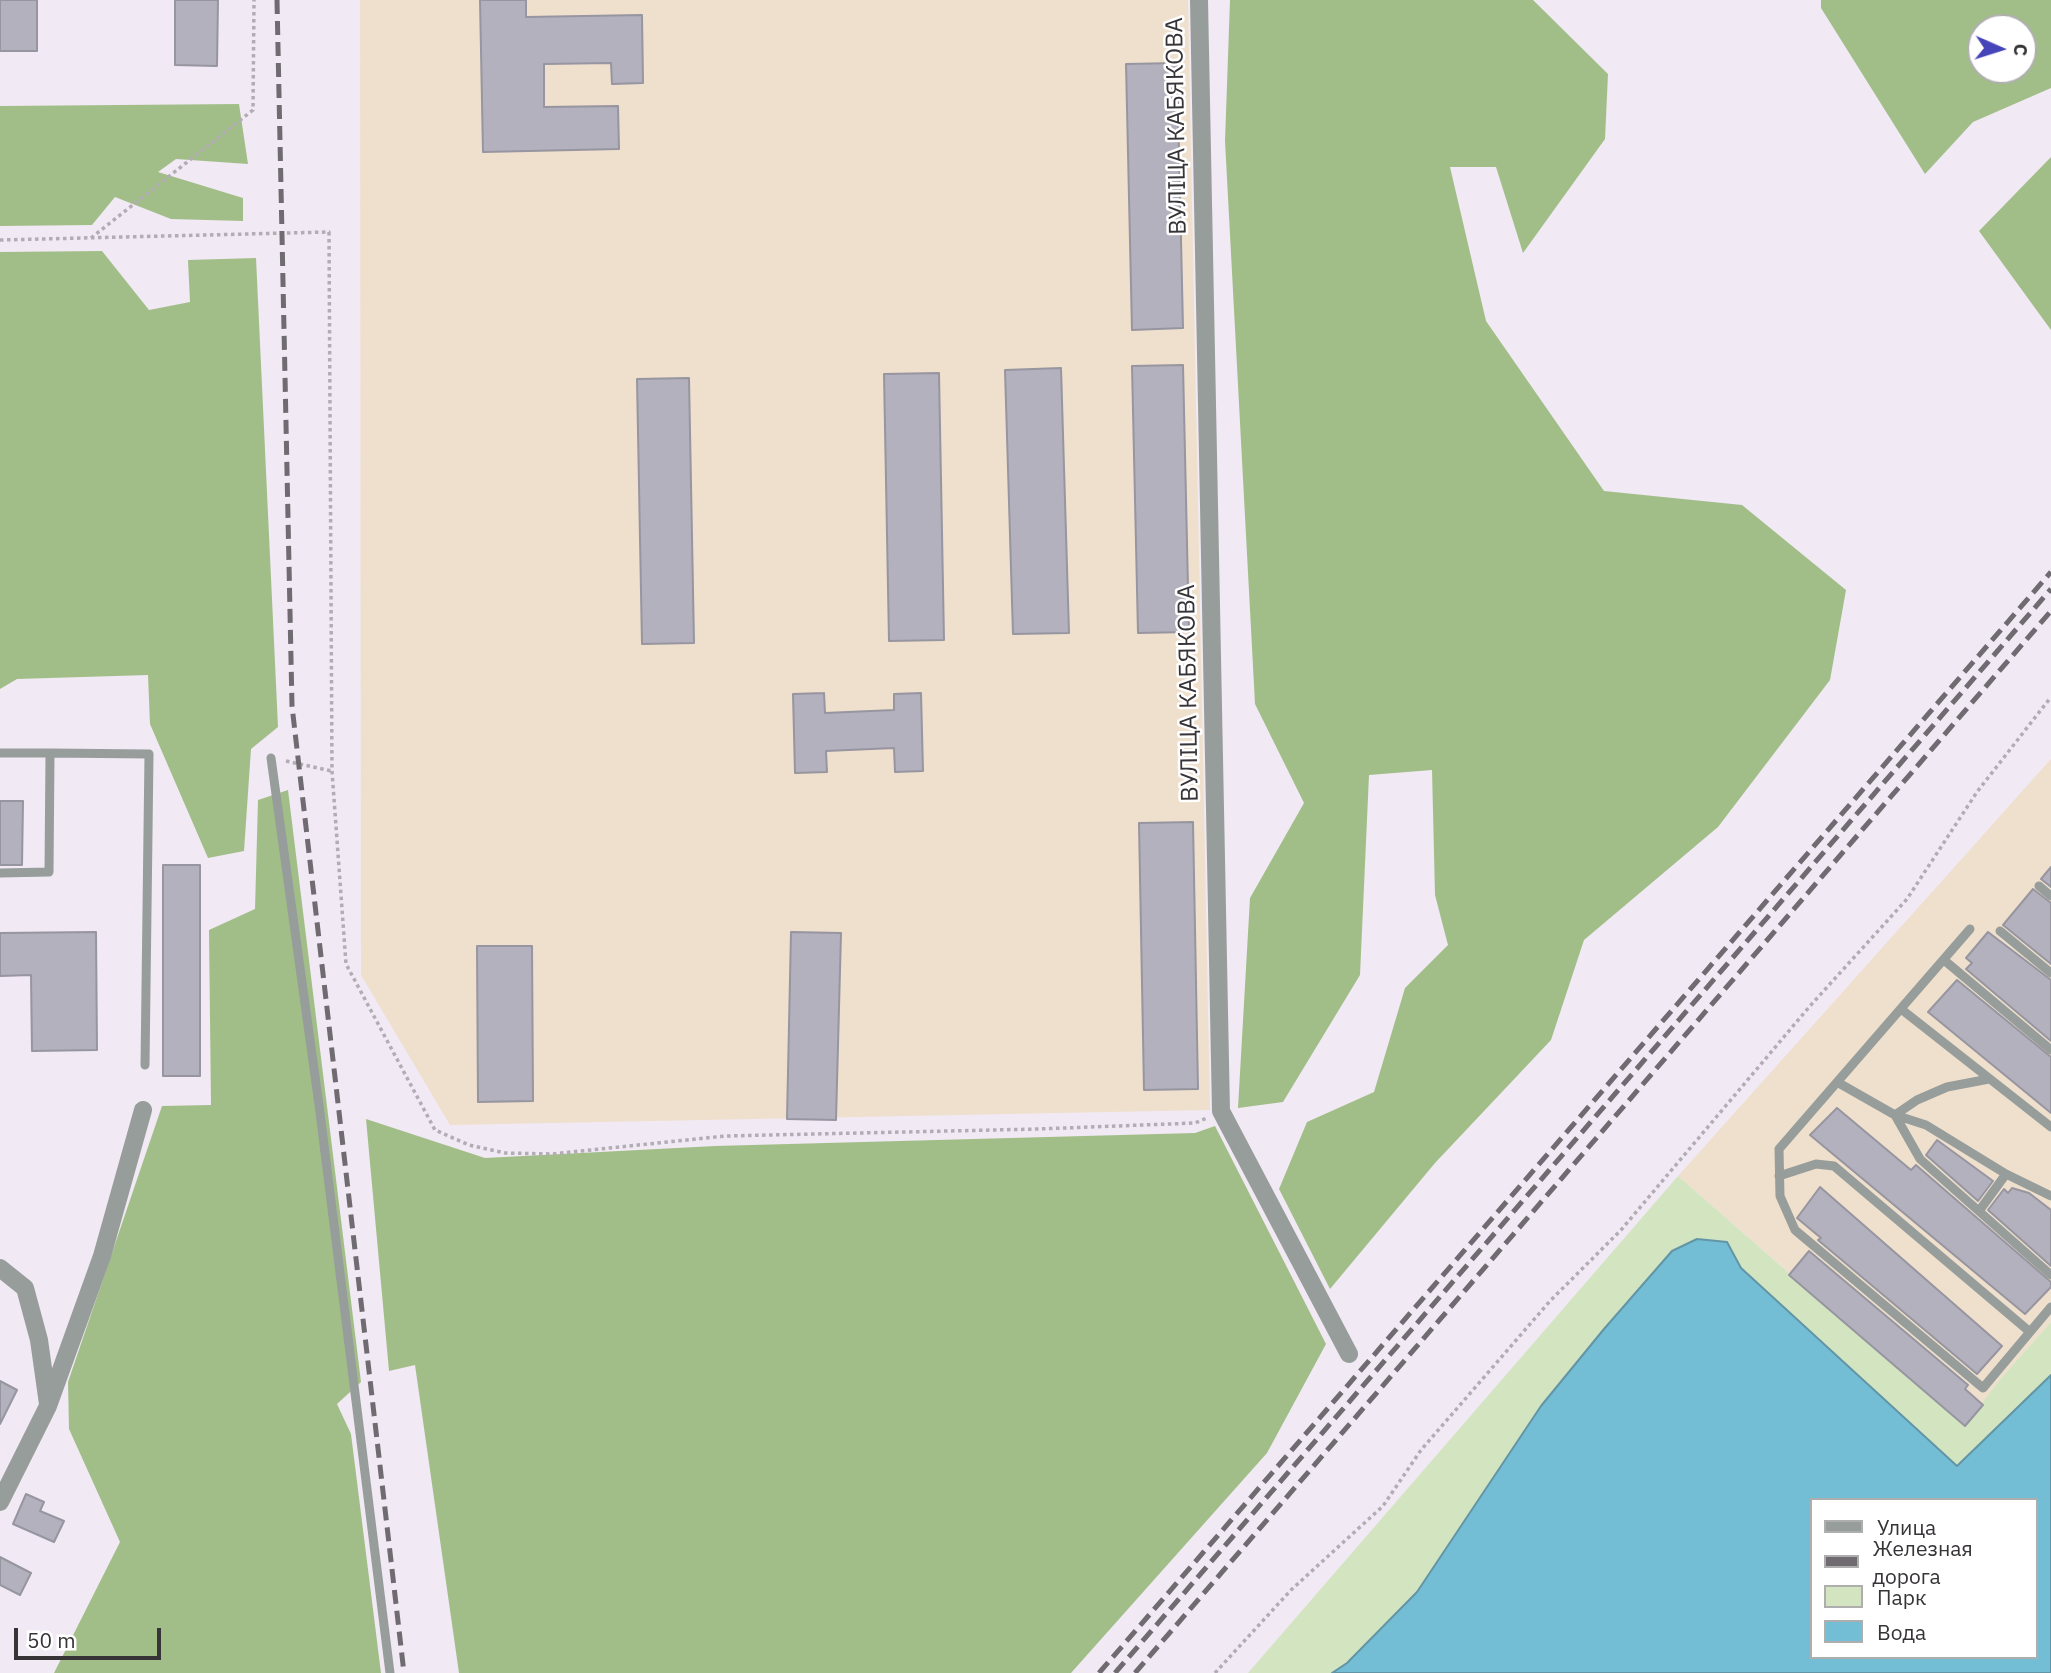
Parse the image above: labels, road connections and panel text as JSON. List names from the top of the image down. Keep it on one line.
{"streets":{"street":["ВУЛІЦА КАБЯКОВА"]},"legend":["Улица","Железная дорога","Парк","Вода"],"scale_bar":"50 m","north":"right"}
